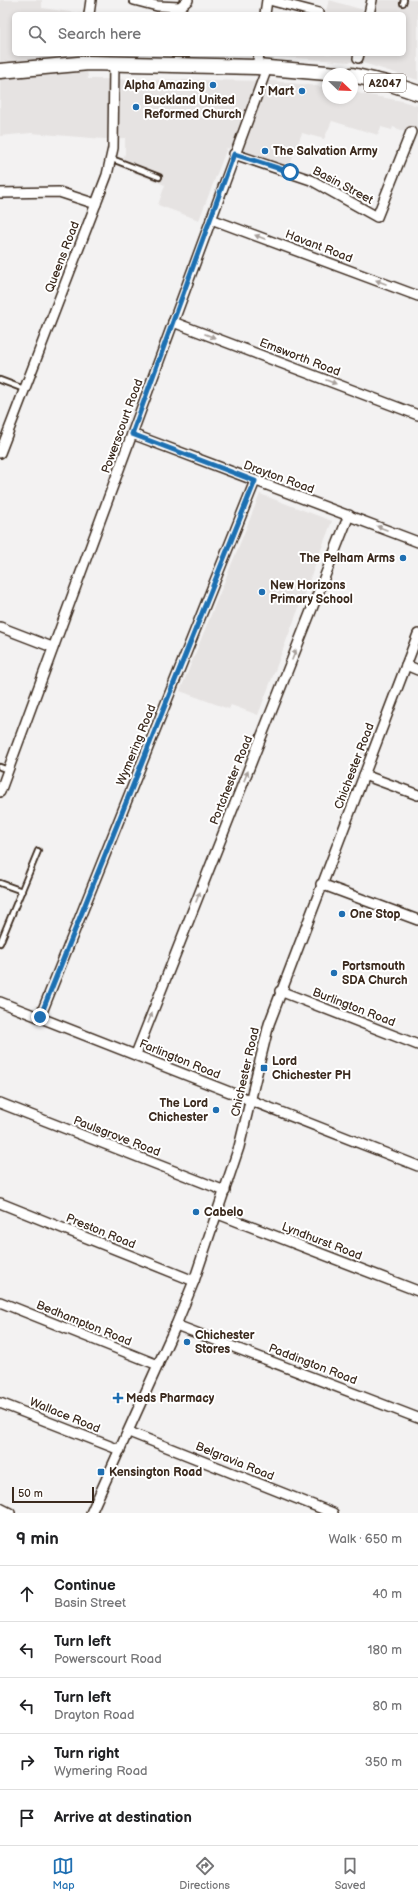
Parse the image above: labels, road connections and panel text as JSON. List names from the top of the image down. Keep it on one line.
{"streets":{"main road":["A2047"],"street":["Basin Street","Havant Road","Queens Road","Emsworth Road","Powerscourt Road","Drayton Road","Wymering Road","Chichester Road","Portchester Road","Burlington Road","Farlington Road","Paulsgrove Road","Preston Road","Lyndhurst Road","Bedhampton Road","Paddington Road","Wallace Road","Belgravia Road"]},"crossings":[["Basin Street","Powerscourt Road"],["Havant Road","Powerscourt Road"],["Emsworth Road","Powerscourt Road"],["Powerscourt Road","Drayton Road"],["Drayton Road","Wymering Road"],["Drayton Road","Portchester Road"],["Wymering Road","Farlington Road"],["Chichester Road","Burlington Road"],["Chichester Road","Farlington Road"],["Chichester Road","Paulsgrove Road"],["Chichester Road","Preston Road"],["Chichester Road","Lyndhurst Road"],["Chichester Road","Bedhampton Road"],["Chichester Road","Paddington Road"],["Chichester Road","Wallace Road"],["Chichester Road","Belgravia Road"],["Portchester Road","Farlington Road"]],"one_way":["Havant Road","Emsworth Road","Portchester Road"],"places":{"other":["Alpha Amazing","J Mart","Buckland United Reformed Church","The Salvation Army","The Pelham Arms","New Horizons Primary School","One Stop","Portsmouth SDA Church","The Lord Chichester","Cabelo","Chichester Stores"],"transit":["Lord Chichester PH","Kensington Road"],"health":["Meds Pharmacy"]},"scale_bar":"50 m","north":"bottom right","page":{"search":"Search here","scale":"50 m","heading":["9 min","Walk · 650 m"],"list":[["Continue","Basin Street","40 m"],["Turn left","Powerscourt Road","180 m"],["Turn left","Drayton Road","80 m"],["Turn right","Wymering Road","350 m"],"Arrive at destination"],"nav":["Map","Directions","Saved"]}}
